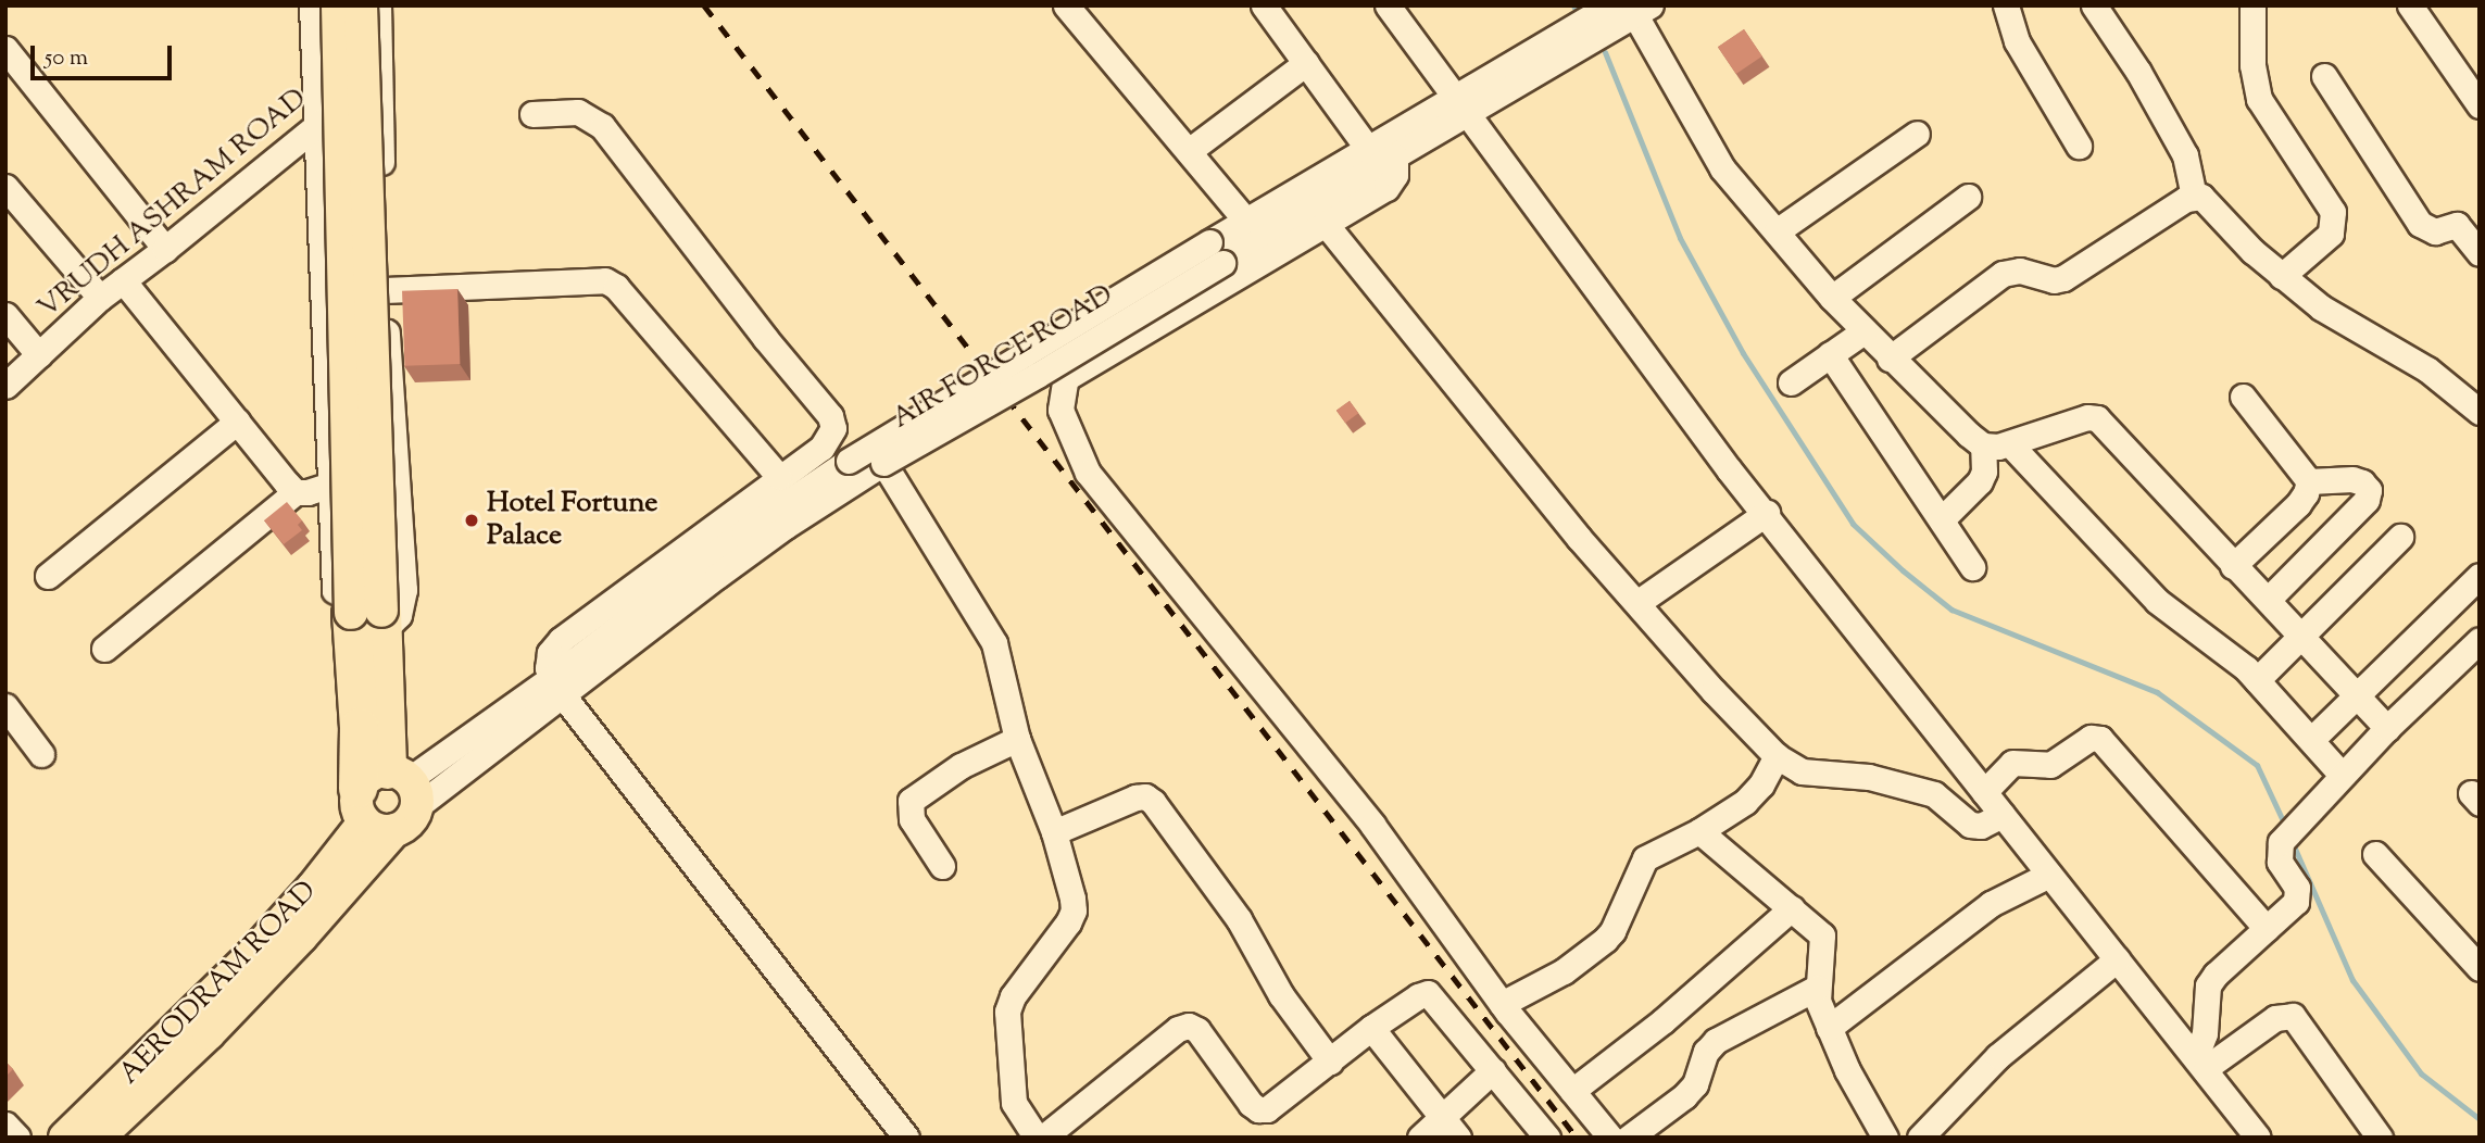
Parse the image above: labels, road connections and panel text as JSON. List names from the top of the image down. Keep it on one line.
{"streets":{"main road":["AERODRAM ROAD"],"street":["VRUDH ASHRAM ROAD","AIR FORCE ROAD"]},"crossings":[["AIR FORCE ROAD","AERODRAM ROAD"]],"places":["Hotel Fortune Palace"],"scale_bar":"50 m"}
